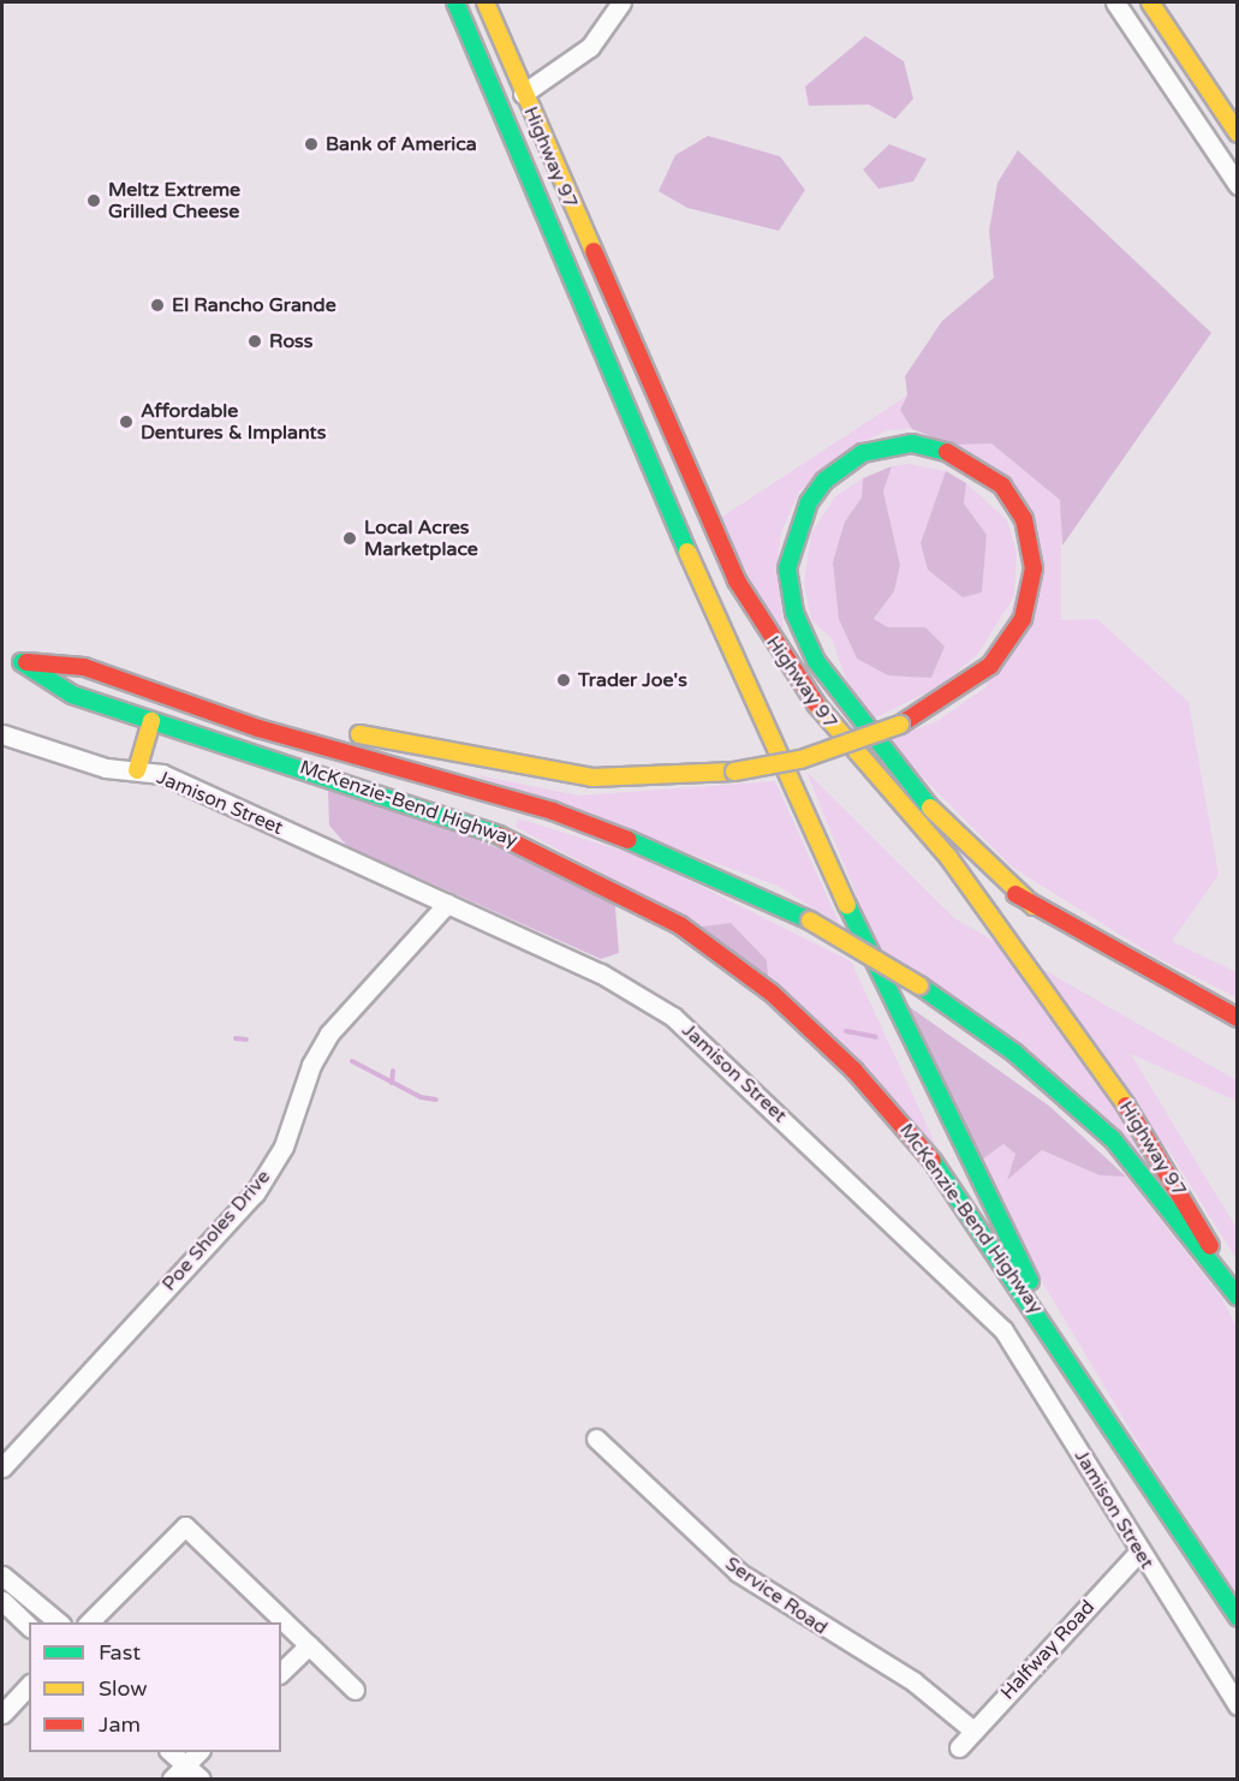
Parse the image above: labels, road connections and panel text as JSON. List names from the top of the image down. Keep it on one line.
{"streets":{"main road":["Highway 97","McKenzie-Bend Highway"],"street":["Jamison Street","Poe Sholes Drive","Service Road","Halfway Road"]},"crossings":[["Highway 97","McKenzie-Bend Highway"],["Jamison Street","Poe Sholes Drive"],["Jamison Street","Halfway Road"],["Service Road","Halfway Road"]],"places":["Bank of America","Meltz Extreme Grilled Cheese","El Rancho Grande","Ross","Affordable Dentures & Implants","Local Acres Marketplace","Trader Joe's"],"legend":["Fast","Slow","Jam"]}
